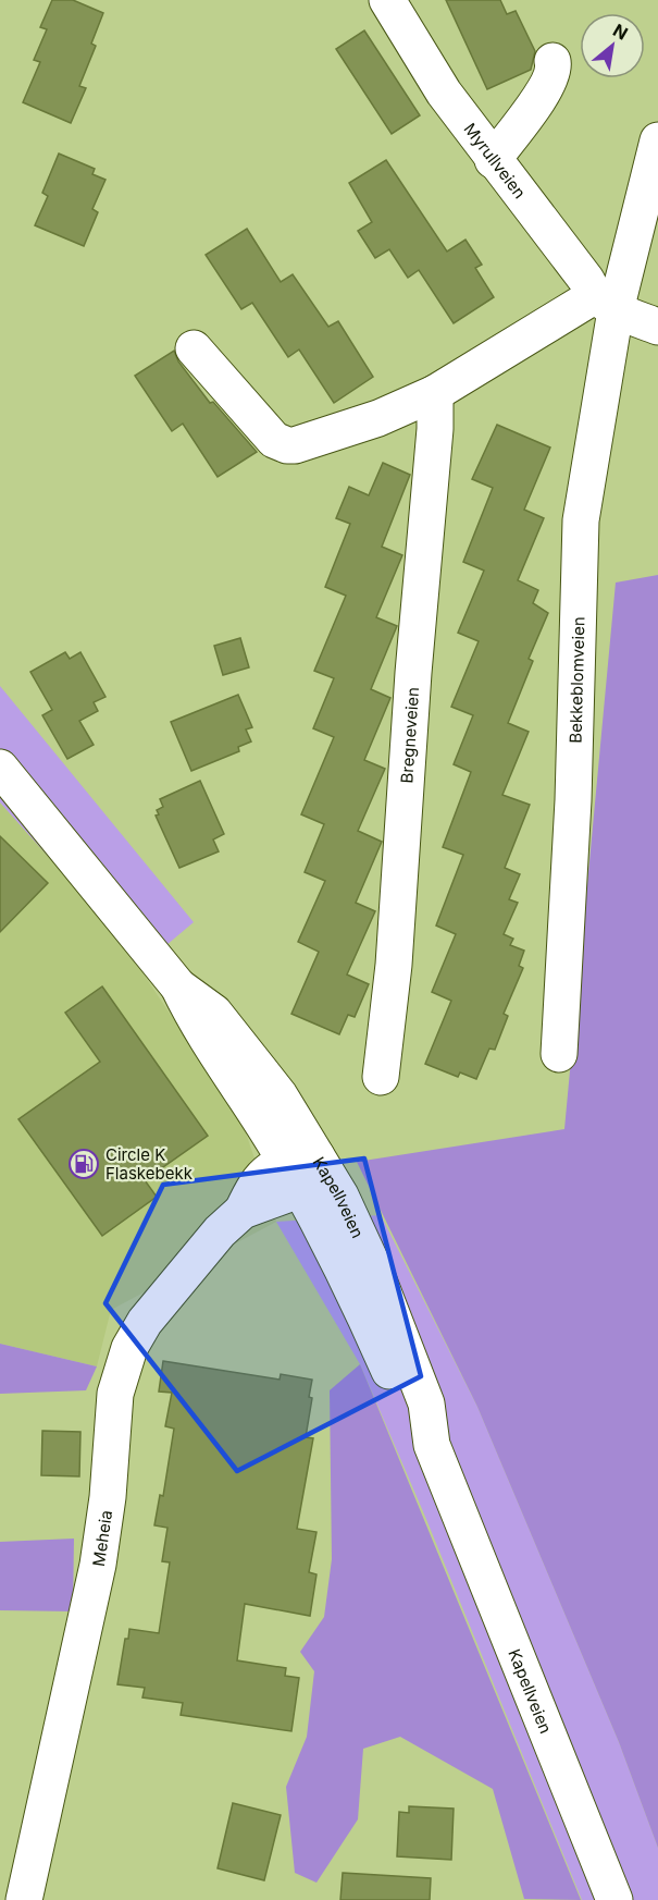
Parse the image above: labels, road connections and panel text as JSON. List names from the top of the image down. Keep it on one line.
{"streets":{"street":["Myrullveien","Bekkeblomveien","Bregneveien","Kapellveien","Meheia"]},"crossings":[["Myrullveien","Bekkeblomveien"],["Kapellveien","Meheia"]],"places":{"fuel station":["Circle K Flaskebekk"]},"north":"top right"}
